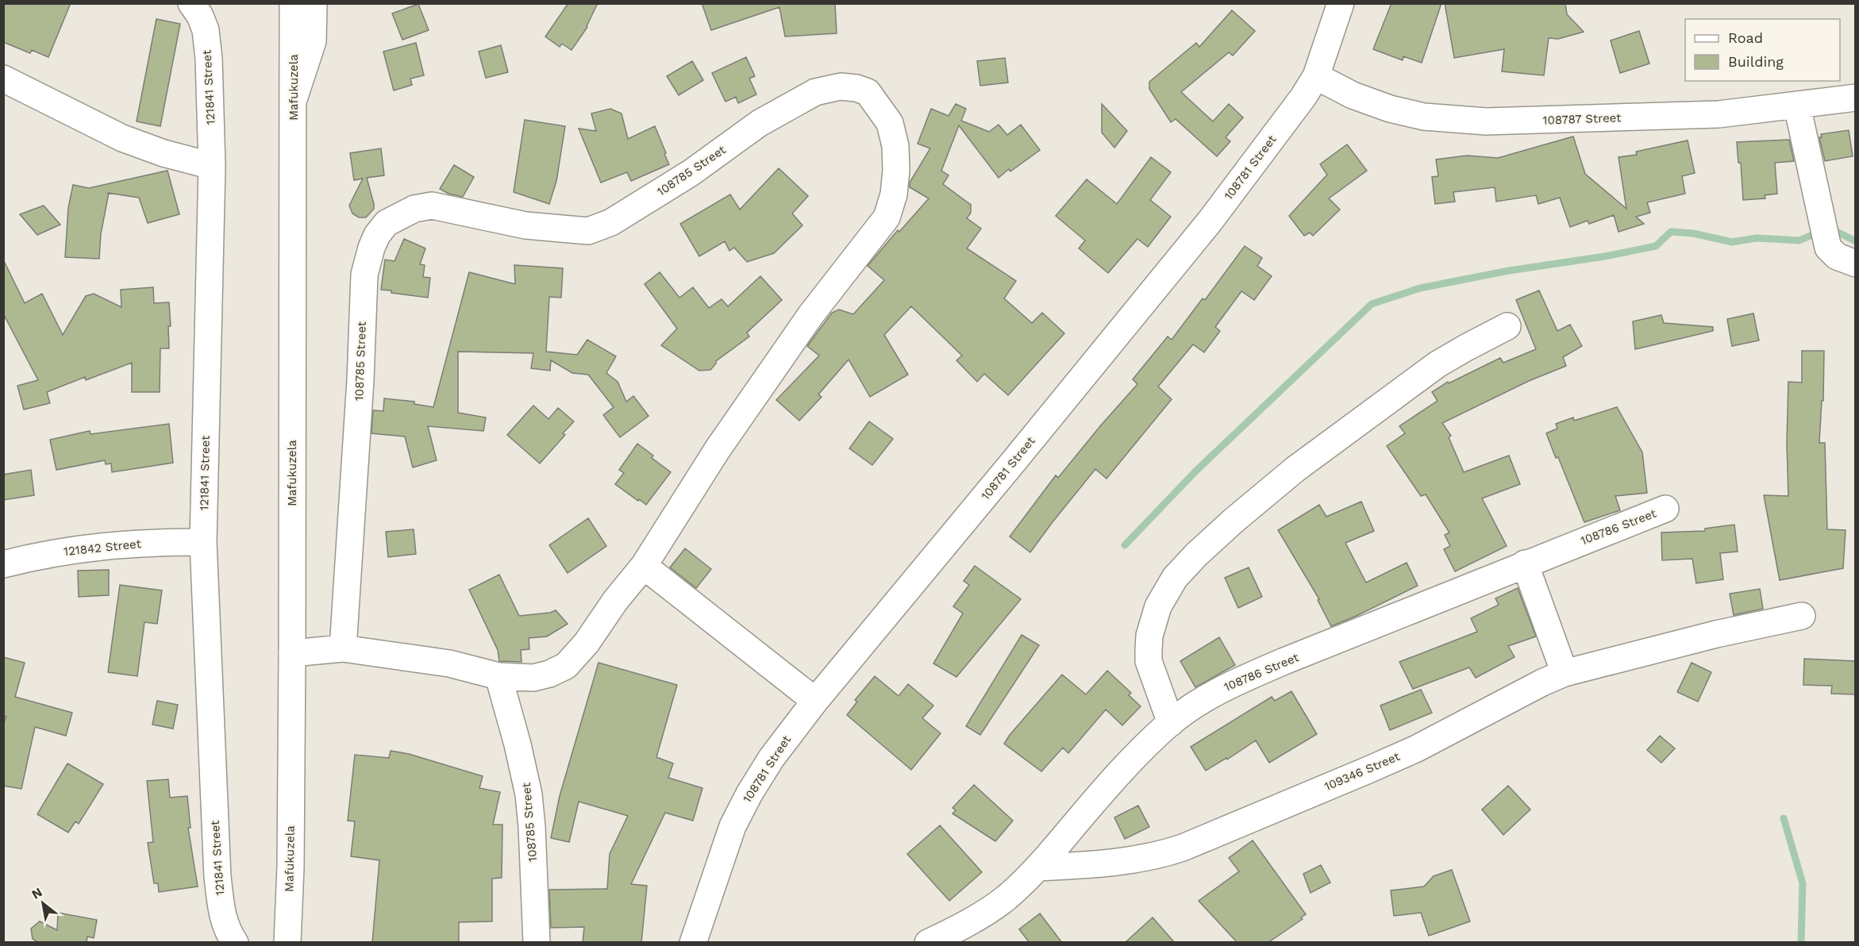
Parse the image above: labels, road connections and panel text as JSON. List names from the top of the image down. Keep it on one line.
{"streets":{"street":["121841 Street","Mafukuzela","108787 Street","108781 Street","108785 Street","108786 Street","121842 Street","109346 Street"]},"crossings":[["121841 Street","121842 Street"],["Mafukuzela","108785 Street"],["108787 Street","108781 Street"],["108786 Street","109346 Street"]],"legend":["Road","Building"],"north":"top left"}
